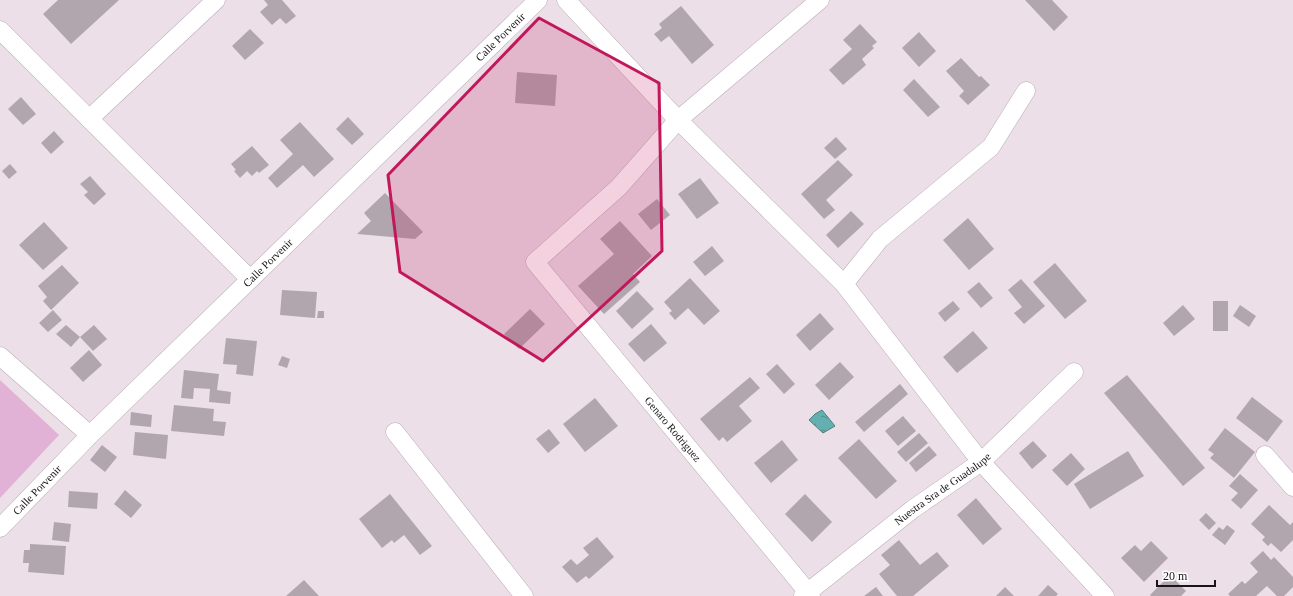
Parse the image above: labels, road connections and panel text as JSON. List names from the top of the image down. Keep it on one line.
{"streets":{"street":["Calle Porvenir","Genaro Rodriguez","Nuestra Sra de Guadalupe"]},"crossings":[["Genaro Rodriguez","Nuestra Sra de Guadalupe"]],"scale_bar":"20 m"}
